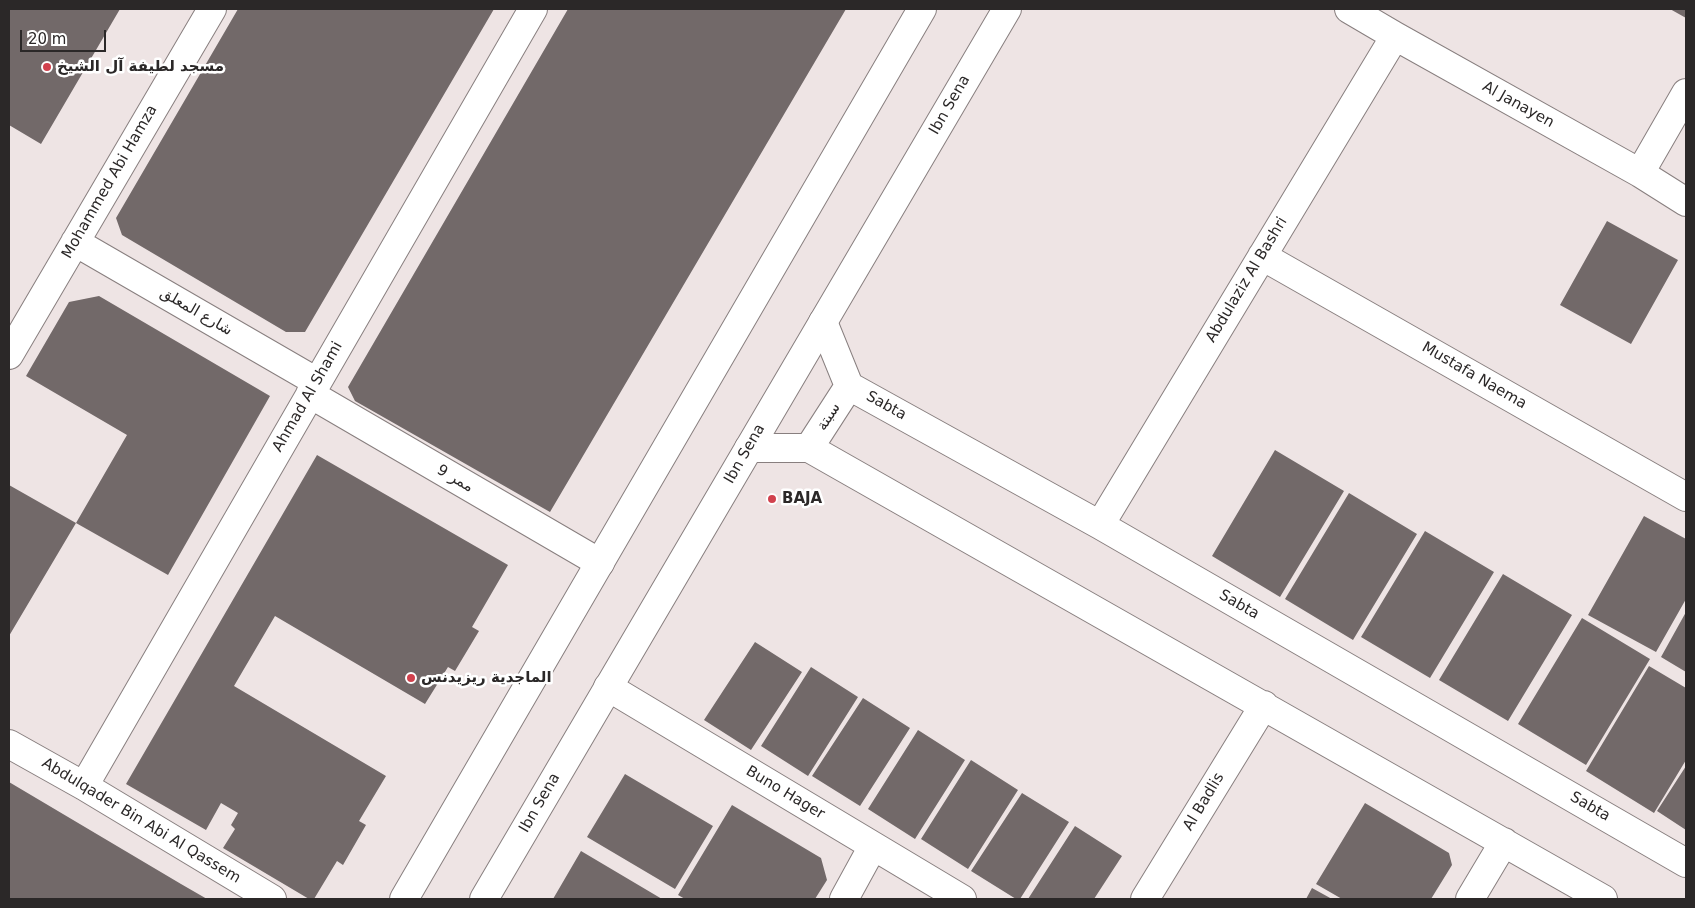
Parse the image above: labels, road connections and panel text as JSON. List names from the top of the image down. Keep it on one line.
{"streets":{"street":["Ibn Sena","Al Janayen","Mohammed Abi Hamza","Abdulaziz Al Bashri","شارع المعلق","Mustafa Naema","Ahmad Al Shami","Sabta","سبتة","ممر 9","Buno Hager","Al Badlis","Abdulqader Bin Abi Al Qassem"]},"crossings":[["Ibn Sena","Sabta"],["Ibn Sena","Buno Hager"],["Al Janayen","Abdulaziz Al Bashri"],["Mohammed Abi Hamza","شارع المعلق"],["Abdulaziz Al Bashri","Mustafa Naema"],["Abdulaziz Al Bashri","Sabta"],["شارع المعلق","Ahmad Al Shami"],["شارع المعلق","ممر 9"],["Ahmad Al Shami","ممر 9"],["Ahmad Al Shami","Abdulqader Bin Abi Al Qassem"],["Sabta","سبتة"]],"places":["مسجد لطيفة آل الشيخ","BAJA","الماجدية ريزيدنس"],"scale_bar":"20 m"}
